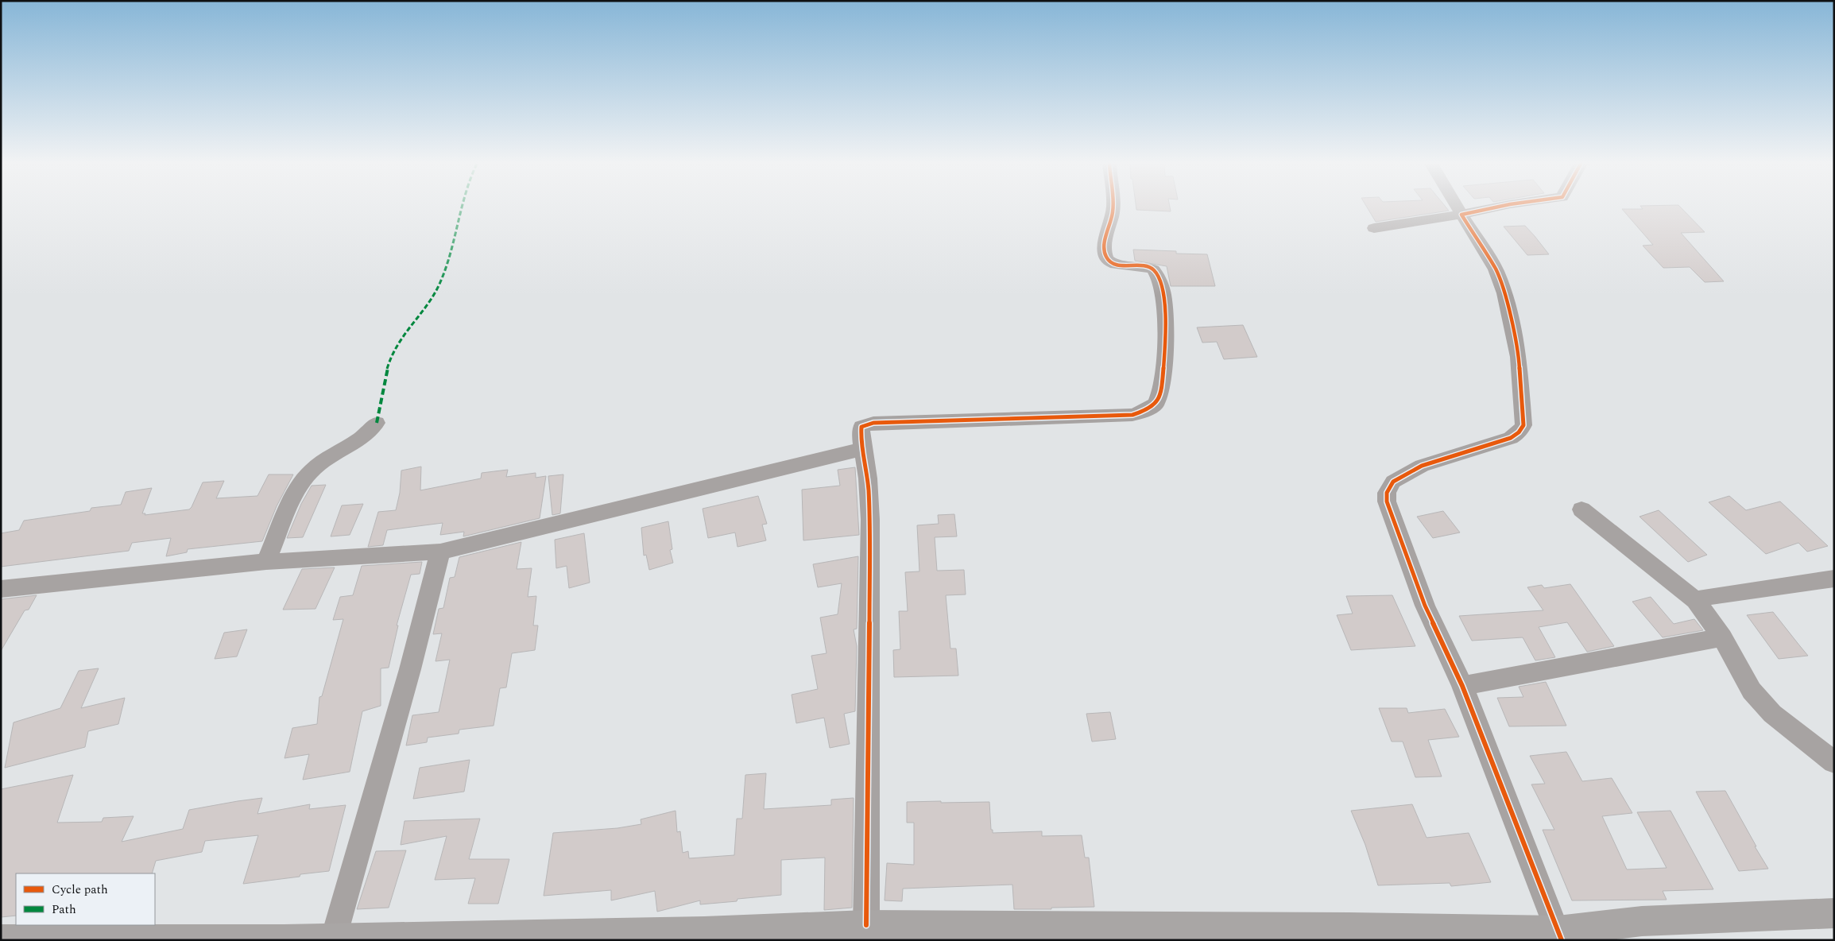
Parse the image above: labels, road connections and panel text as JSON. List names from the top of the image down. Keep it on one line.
{"legend":["Cycle path","Path"]}
